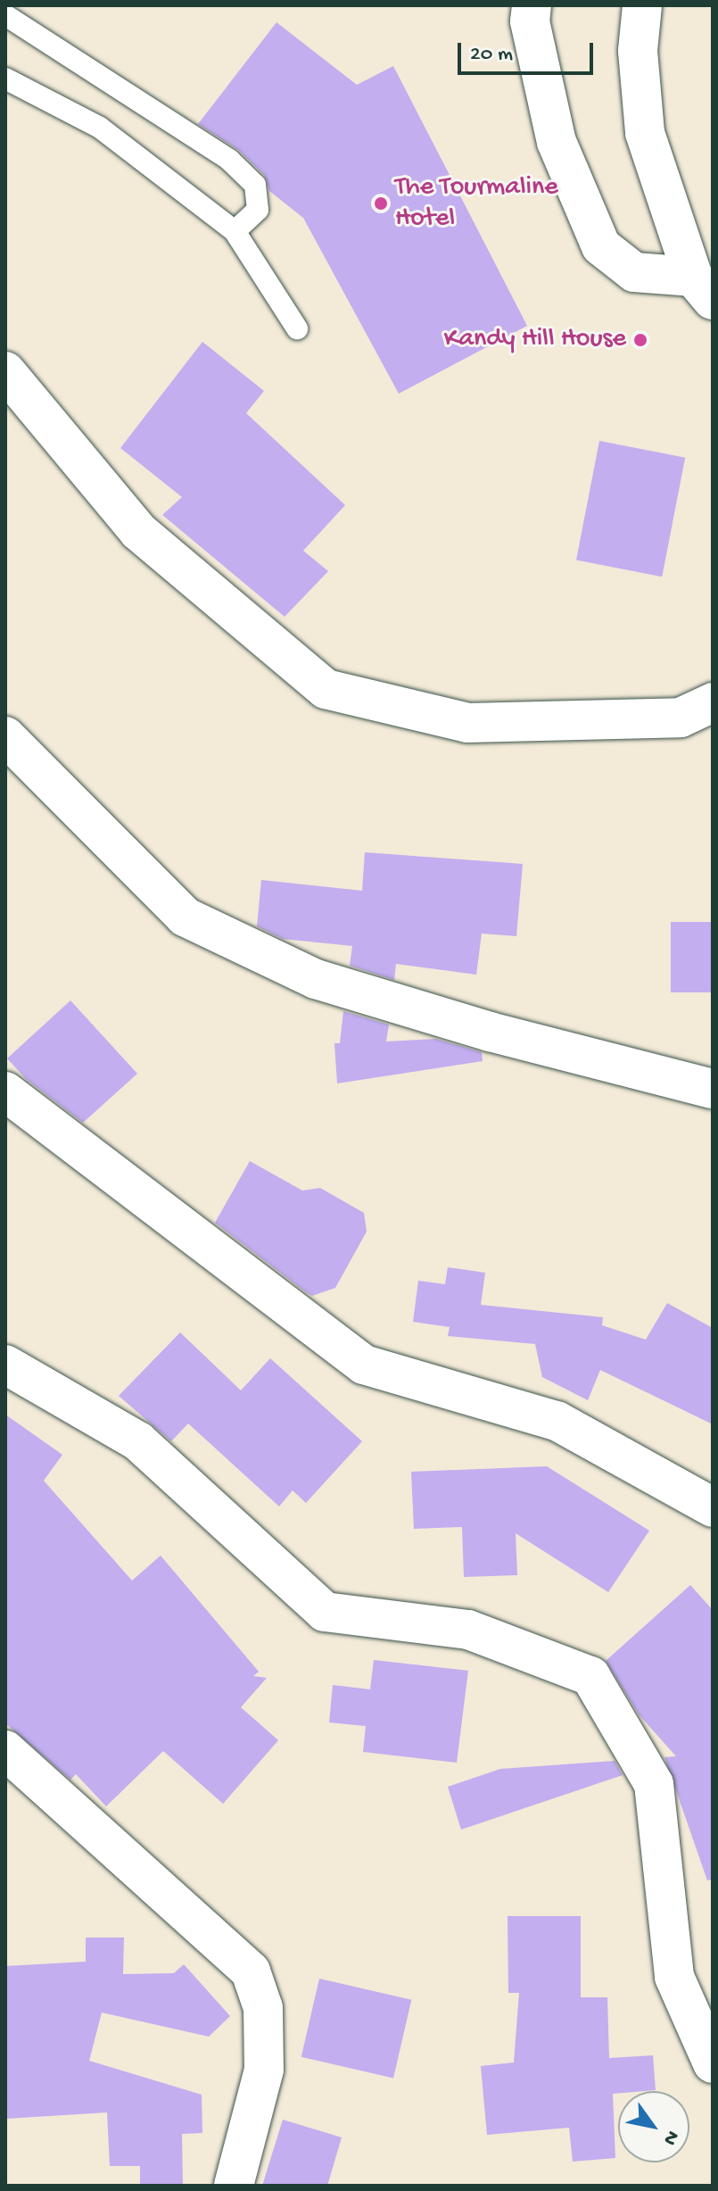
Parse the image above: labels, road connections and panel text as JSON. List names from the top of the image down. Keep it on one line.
{"places":["The Tourmaline Hotel","Kandy Hill House"],"scale_bar":"20 m","north":"bottom right"}
